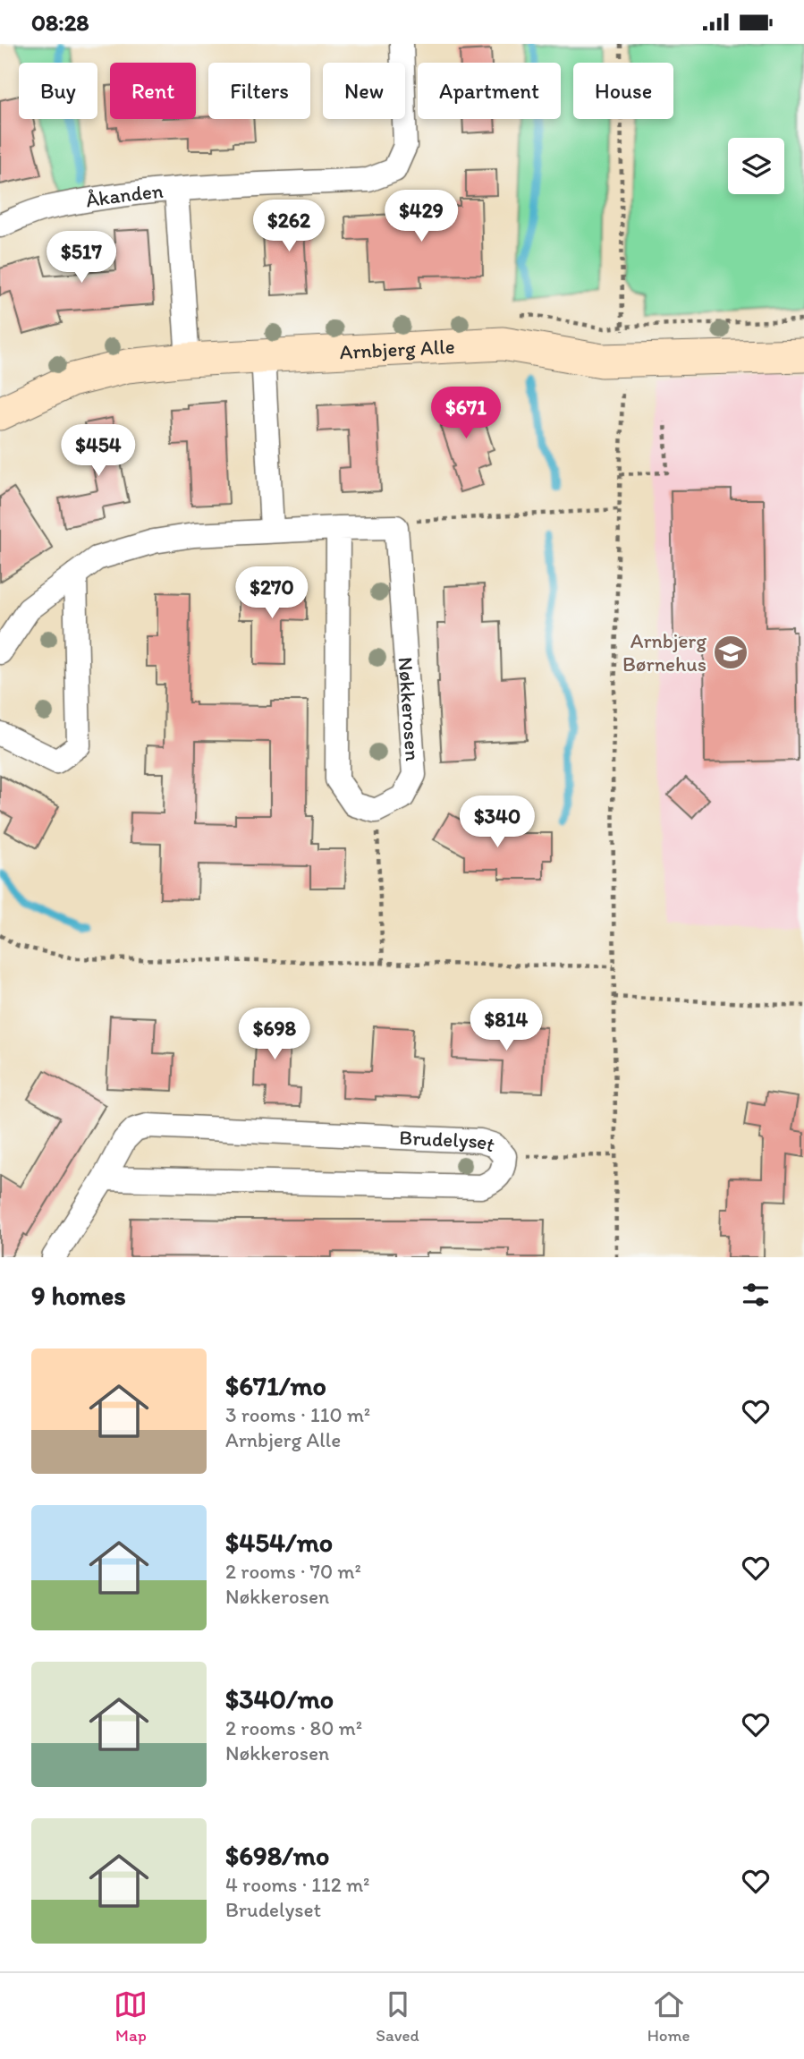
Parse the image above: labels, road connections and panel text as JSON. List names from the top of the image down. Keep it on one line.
{"streets":{"street":["Åkanden","Arnbjerg Alle","Nøkkerosen","Brudelyset"]},"crossings":[["Åkanden","Arnbjerg Alle"]],"places":{"school or university":["Arnbjerg Børnehus"]},"page":{"status":"08:28","chip":["Buy","Rent","Filters","New","Apartment","House"],"price":["$429","$262","$517","$671","$454","$270","$340","$814","$698"],"heading":"9 homes","list":[{"name":"$671/mo","note":"3 rooms · 110 m² · Arnbjerg Alle"},{"name":"$454/mo","note":"2 rooms · 70 m² · Nøkkerosen"},{"name":"$340/mo","note":"2 rooms · 80 m² · Nøkkerosen"},{"name":"$698/mo","note":"4 rooms · 112 m² · Brudelyset"}],"tabs":["Map","Saved","Home"]}}
